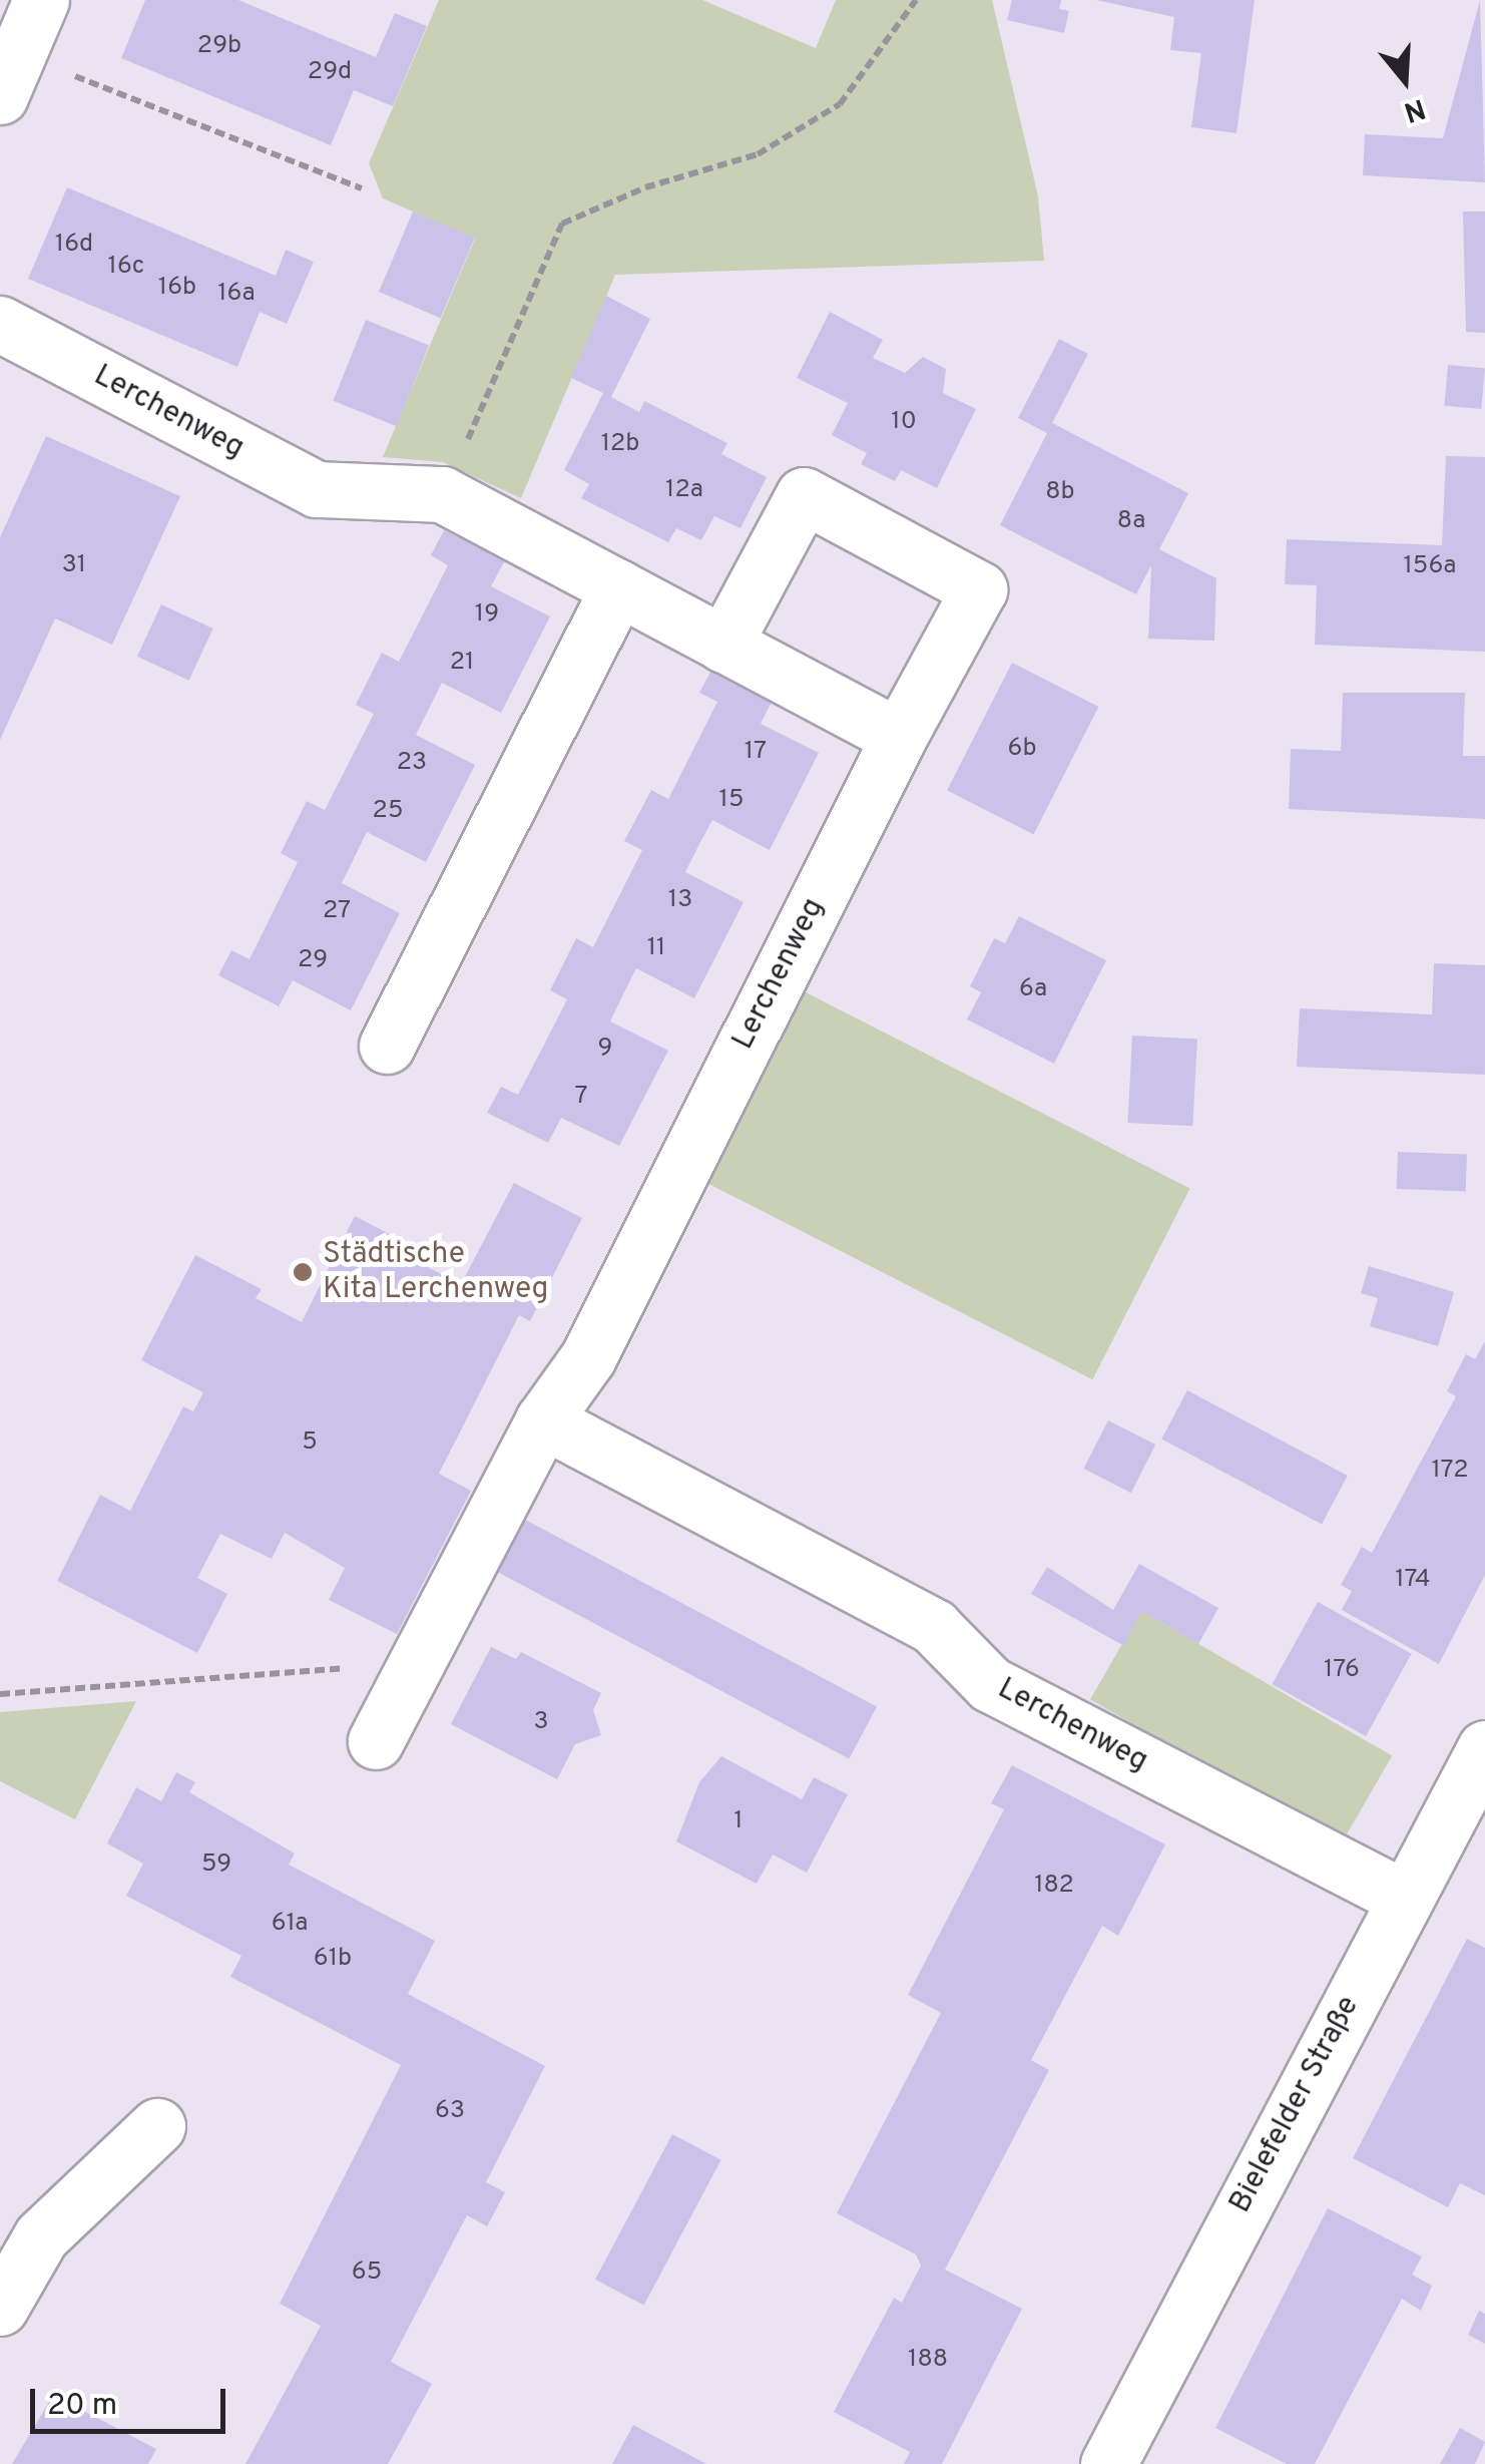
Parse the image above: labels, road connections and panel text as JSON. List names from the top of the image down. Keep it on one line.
{"streets":{"street":["Lerchenweg","Bielefelder Straße"]},"crossings":[["Lerchenweg","Bielefelder Straße"]],"places":["Städtische Kita Lerchenweg"],"house_numbers":["29b","29d","16d","16c","16b","16a","10","12b","12a","8b","8a","31","156a","19","21","6b","17","23","15","25","13","27","11","29","6a","9","7","5","172","174","176","3","1","59","182","61a","61b","63","65","188"],"scale_bar":"20 m","north":"bottom"}
